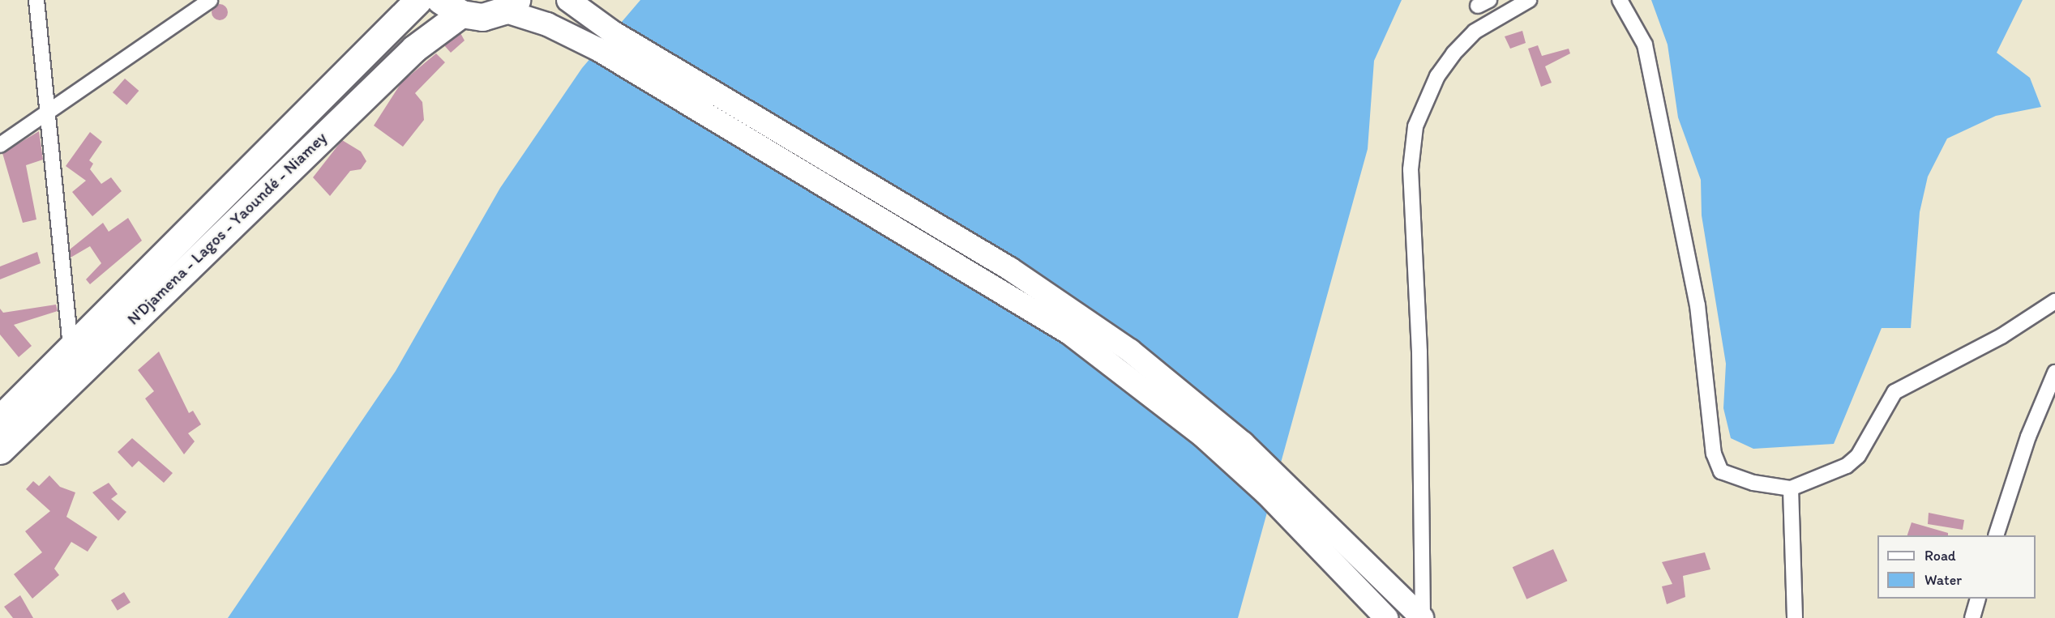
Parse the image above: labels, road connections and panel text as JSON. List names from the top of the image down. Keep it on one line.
{"streets":{"highway":["N'Djamena - Lagos - Yaoundé - Niamey"]},"legend":["Road","Water"]}
